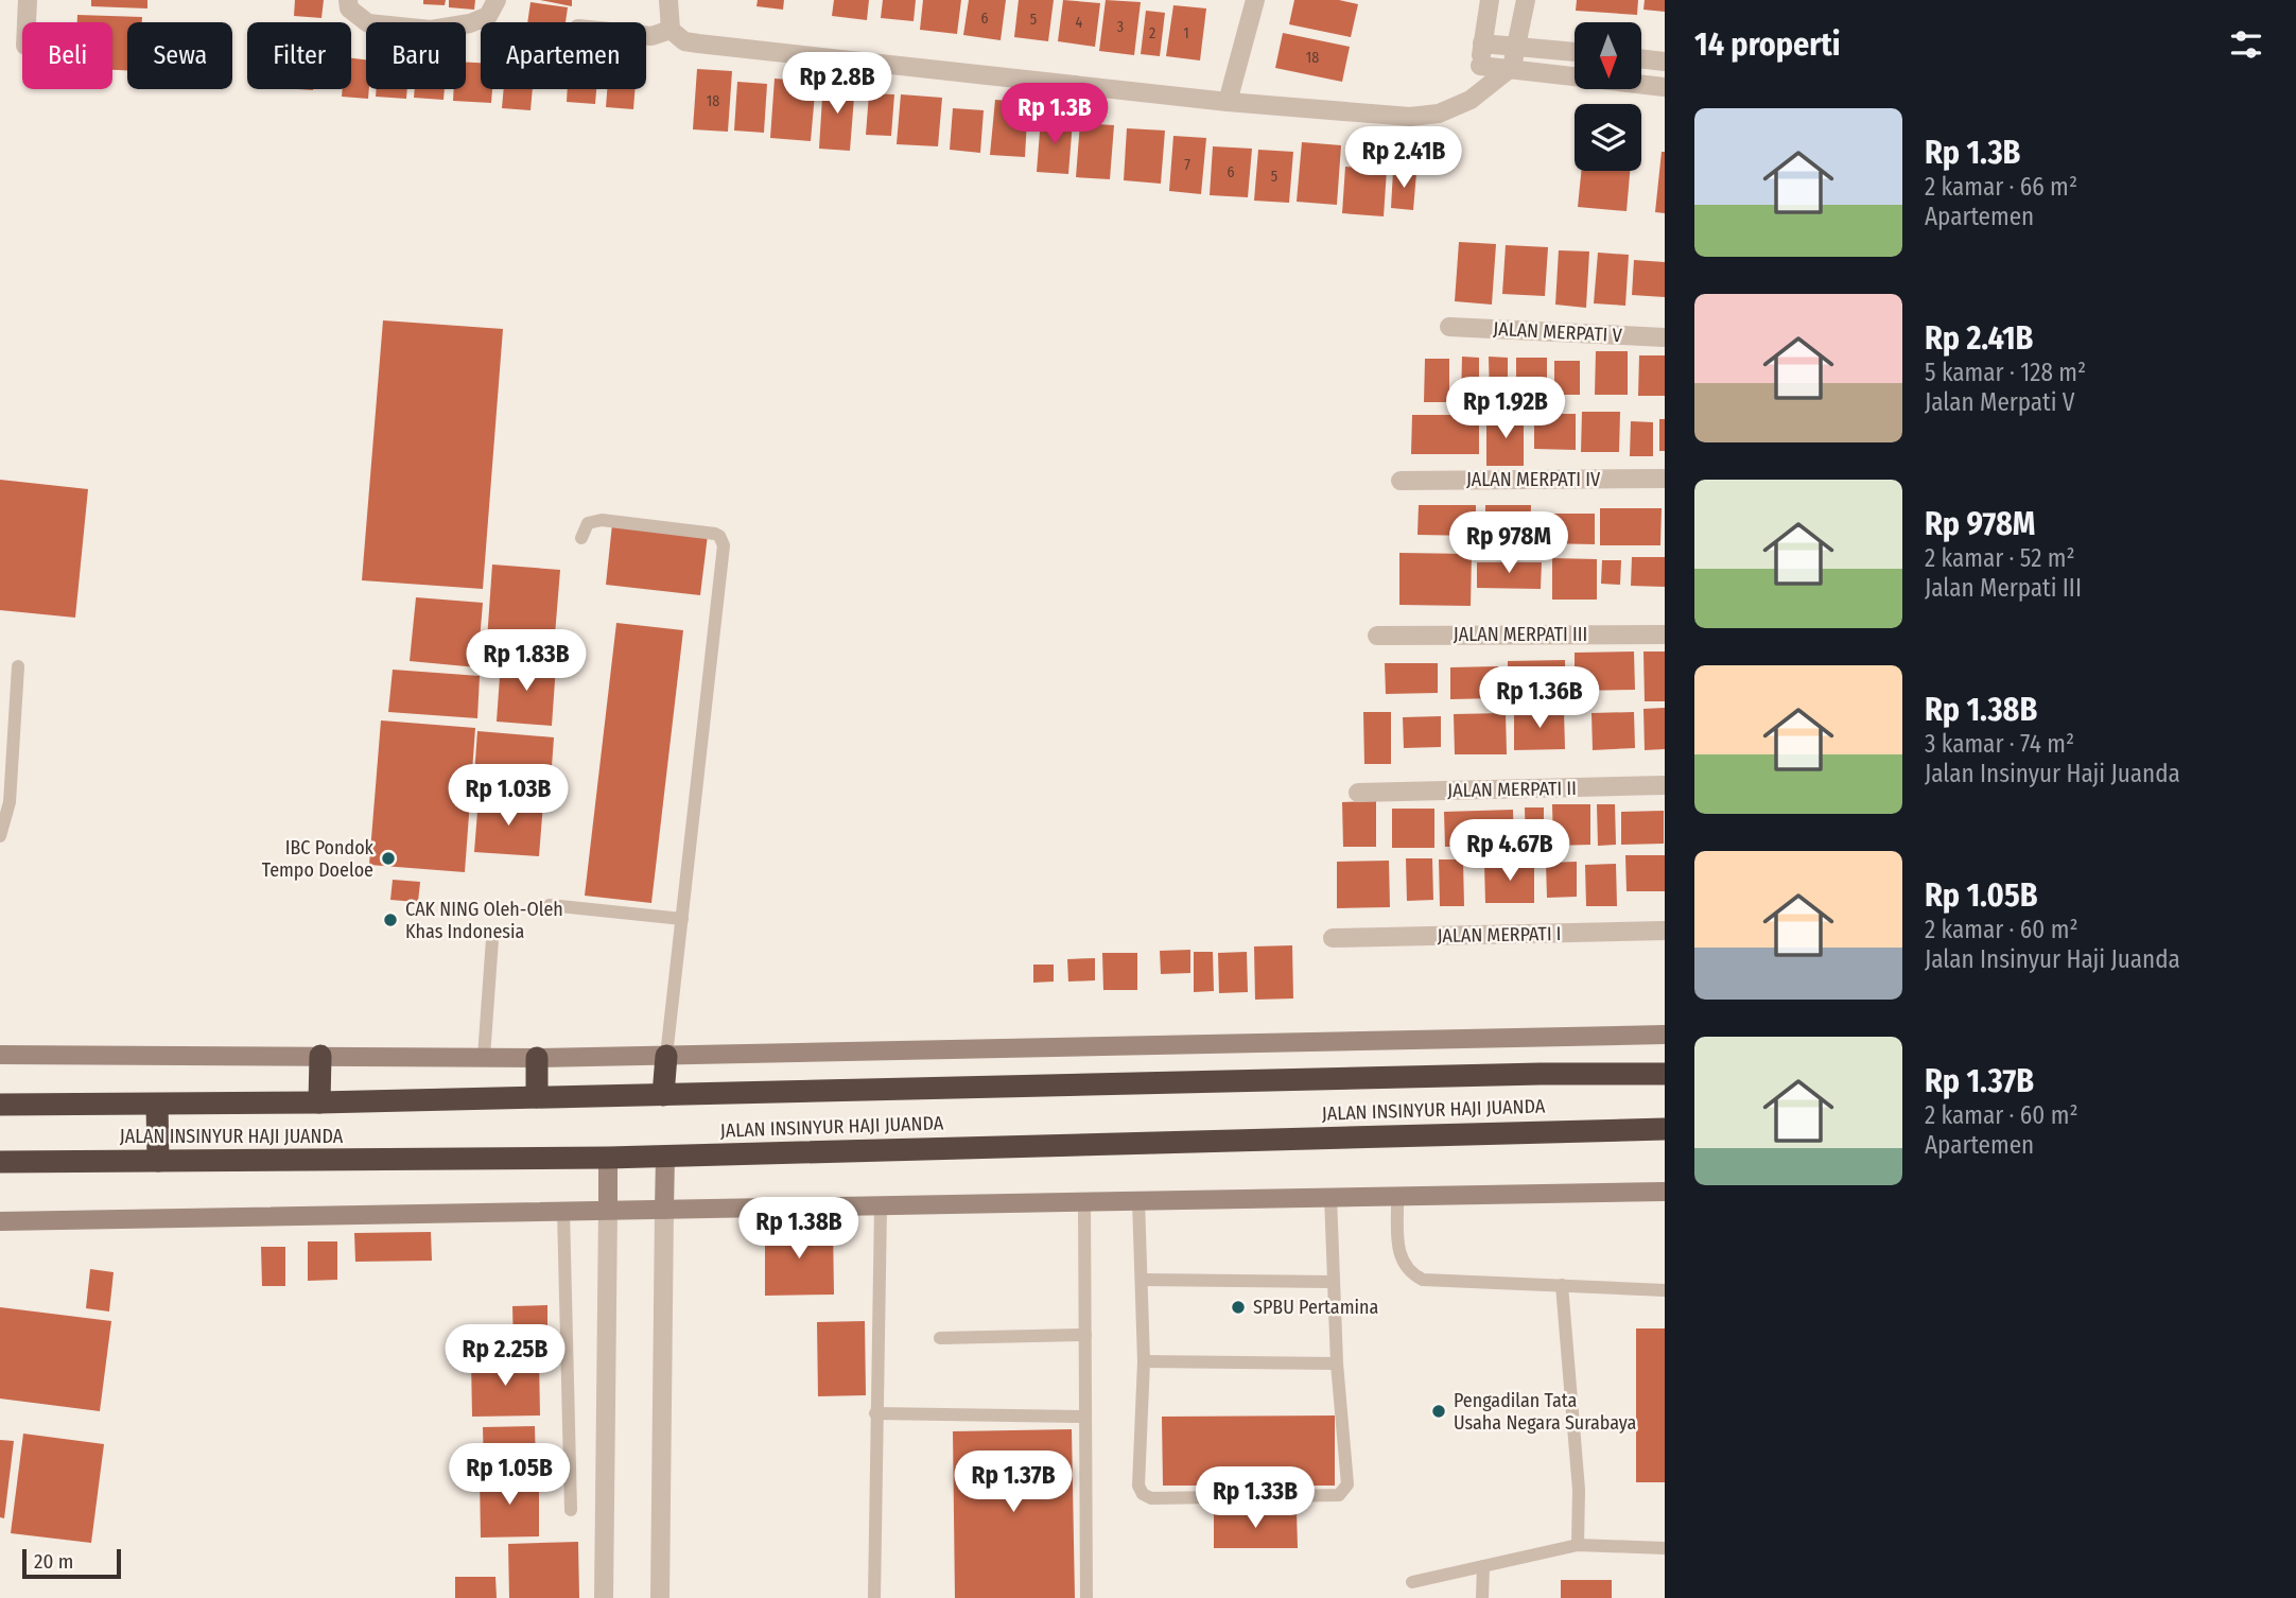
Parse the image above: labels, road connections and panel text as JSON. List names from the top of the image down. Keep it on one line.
{"streets":{"highway":["JALAN INSINYUR HAJI JUANDA"],"street":["JALAN MERPATI V","JALAN MERPATI IV","JALAN MERPATI III","JALAN MERPATI II","JALAN MERPATI I"]},"places":["IBC Pondok Tempo Doeloe","CAK NING Oleh-Oleh Khas Indonesia","SPBU Pertamina","Pengadilan Tata Usaha Negara Surabaya"],"house_numbers":["6","5","4","3","2","1","18","18","7","6","5"],"scale_bar":"20 m","north":"bottom","page":{"heading":"14 properti","chip":["Beli","Sewa","Filter","Baru","Apartemen"],"price":["Rp 2.8B","Rp 1.3B","Rp 2.41B","Rp 1.92B","Rp 978M","Rp 1.83B","Rp 1.36B","Rp 1.03B","Rp 4.67B","Rp 1.38B","Rp 2.25B","Rp 1.05B","Rp 1.37B","Rp 1.33B"],"list":[{"name":"Rp 1.3B","note":"2 kamar · 66 m² · Apartemen"},{"name":"Rp 2.41B","note":"5 kamar · 128 m² · Jalan Merpati V"},{"name":"Rp 978M","note":"2 kamar · 52 m² · Jalan Merpati III"},{"name":"Rp 1.38B","note":"3 kamar · 74 m² · Jalan Insinyur Haji Juanda"},{"name":"Rp 1.05B","note":"2 kamar · 60 m² · Jalan Insinyur Haji Juanda"},{"name":"Rp 1.37B","note":"2 kamar · 60 m² · Apartemen"}],"scale":"20 m"}}
